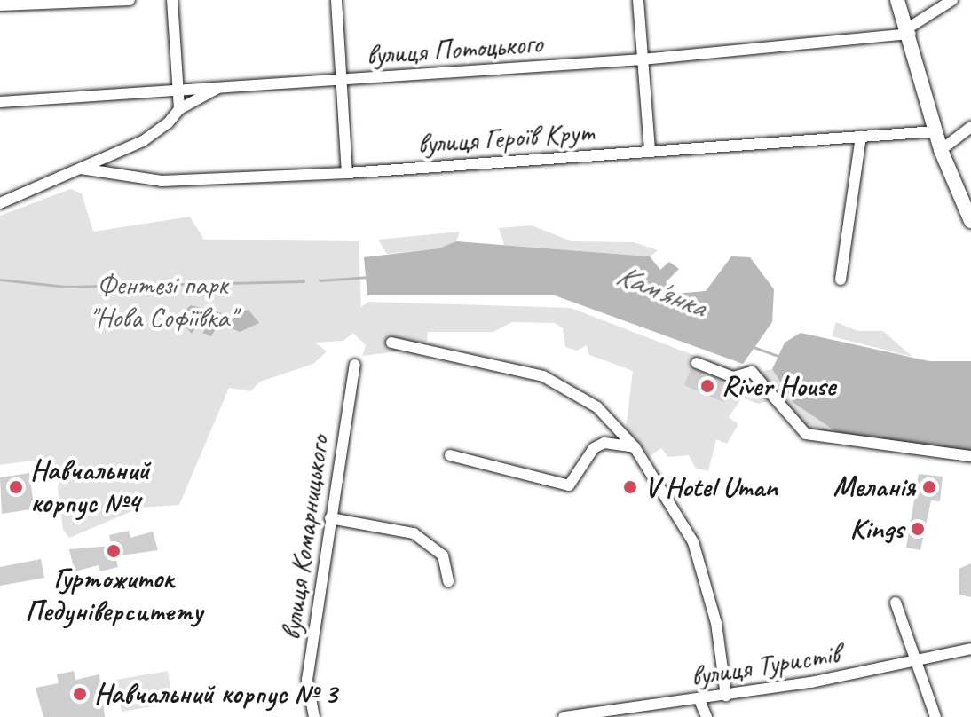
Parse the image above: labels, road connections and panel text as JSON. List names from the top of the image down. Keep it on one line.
{"streets":{"street":["вулиця Потоцького","вулиця Героїв Крут","вулиця Комарницького","вулиця Туристів"]},"water":["Кам'янка"],"parks":["Фентезі парк \"Нова Софіївка\""],"places":["River House","Навчальний корпус №4","V Hotel Uman","Меланія","Kings","Гуртожиток Педуніверситету","Навчальний корпус № 3"]}
